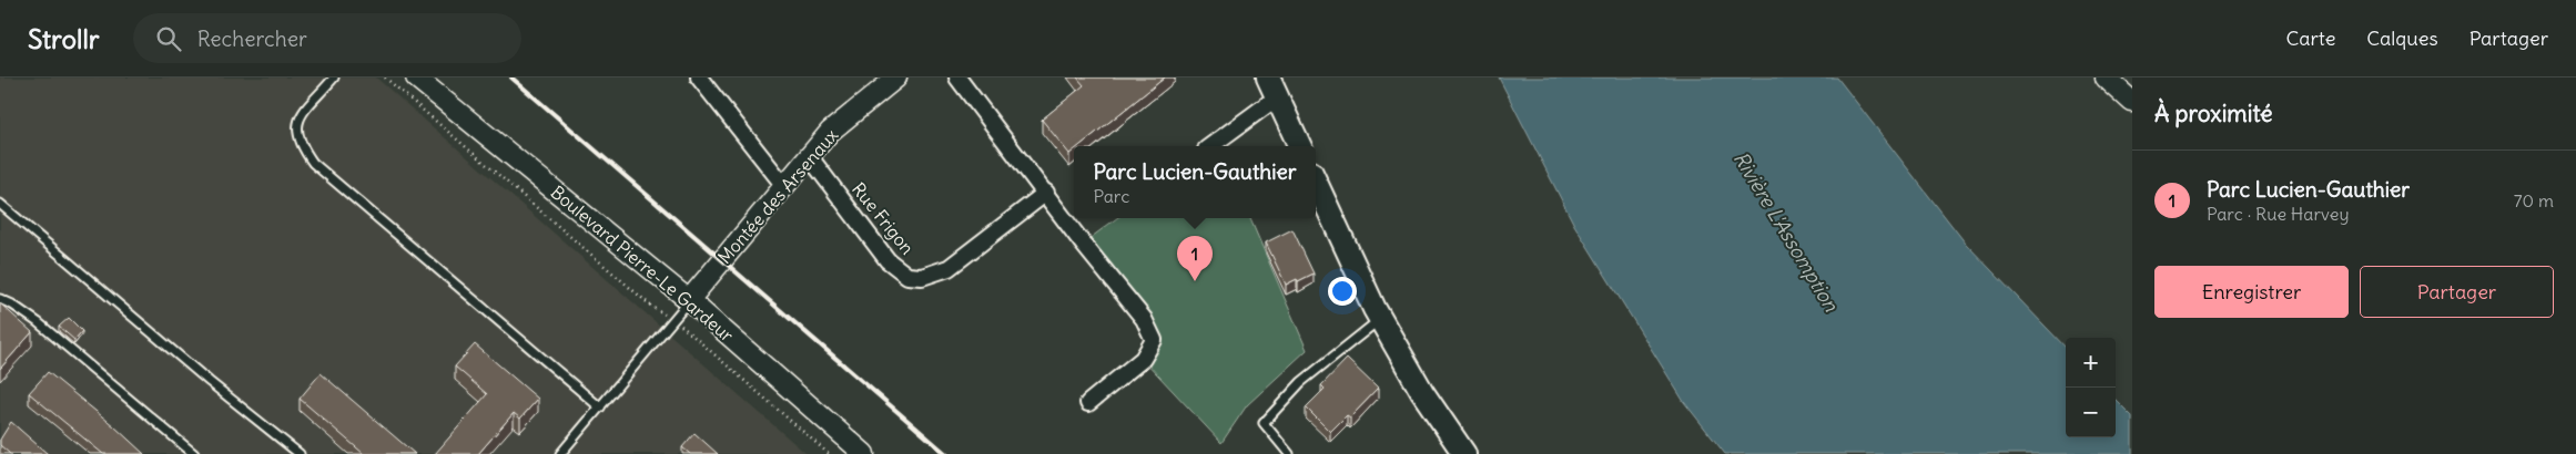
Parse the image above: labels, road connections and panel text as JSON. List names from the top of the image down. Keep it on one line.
{"streets":{"street":["Montée des Arsenaux","Rue Frigon","Boulevard Pierre-Le Gardeur"]},"crossings":[["Montée des Arsenaux","Rue Frigon"],["Montée des Arsenaux","Boulevard Pierre-Le Gardeur"]],"water":["Rivière L'Assomption"],"page":{"header":"Strollr","search":"Rechercher","nav":["Carte","Calques","Partager"],"heading":"À proximité","popup":["Parc Lucien-Gauthier","Parc"],"list":[{"mark":"1","name":"Parc Lucien-Gauthier","note":"Parc · Rue Harvey","value":"70 m"}],"pins":"1","buttons":["Enregistrer","Partager"],"map_buttons":["+","−"]}}
